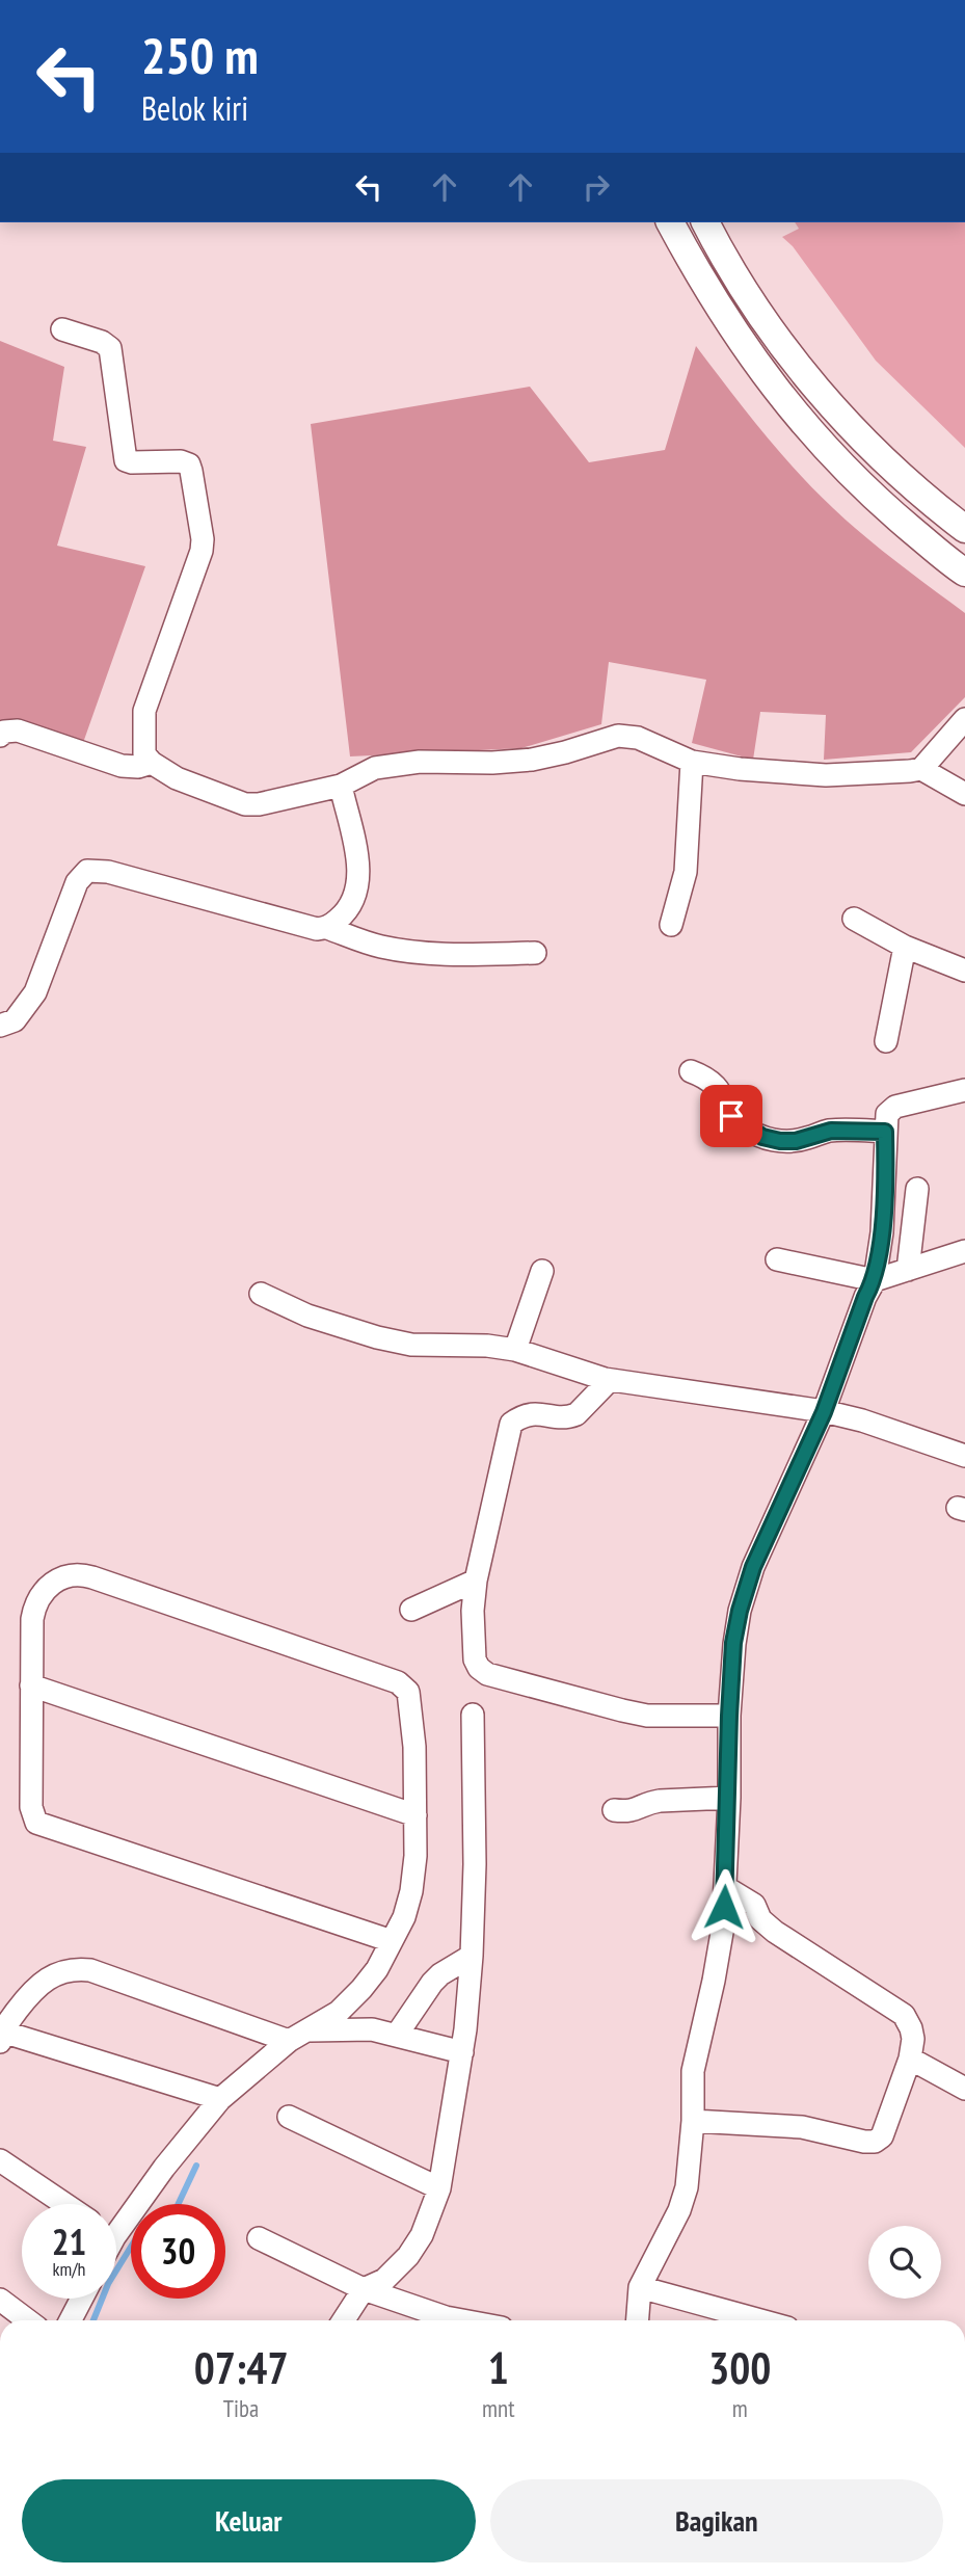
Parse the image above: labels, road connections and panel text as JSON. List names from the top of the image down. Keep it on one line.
{"page":{"turn":["250 m","Belok kiri"],"speed":"21 km/h","limit":"30","eta":["07:47","Tiba","1","mnt","300","m"],"buttons":["Keluar","Bagikan"]}}
